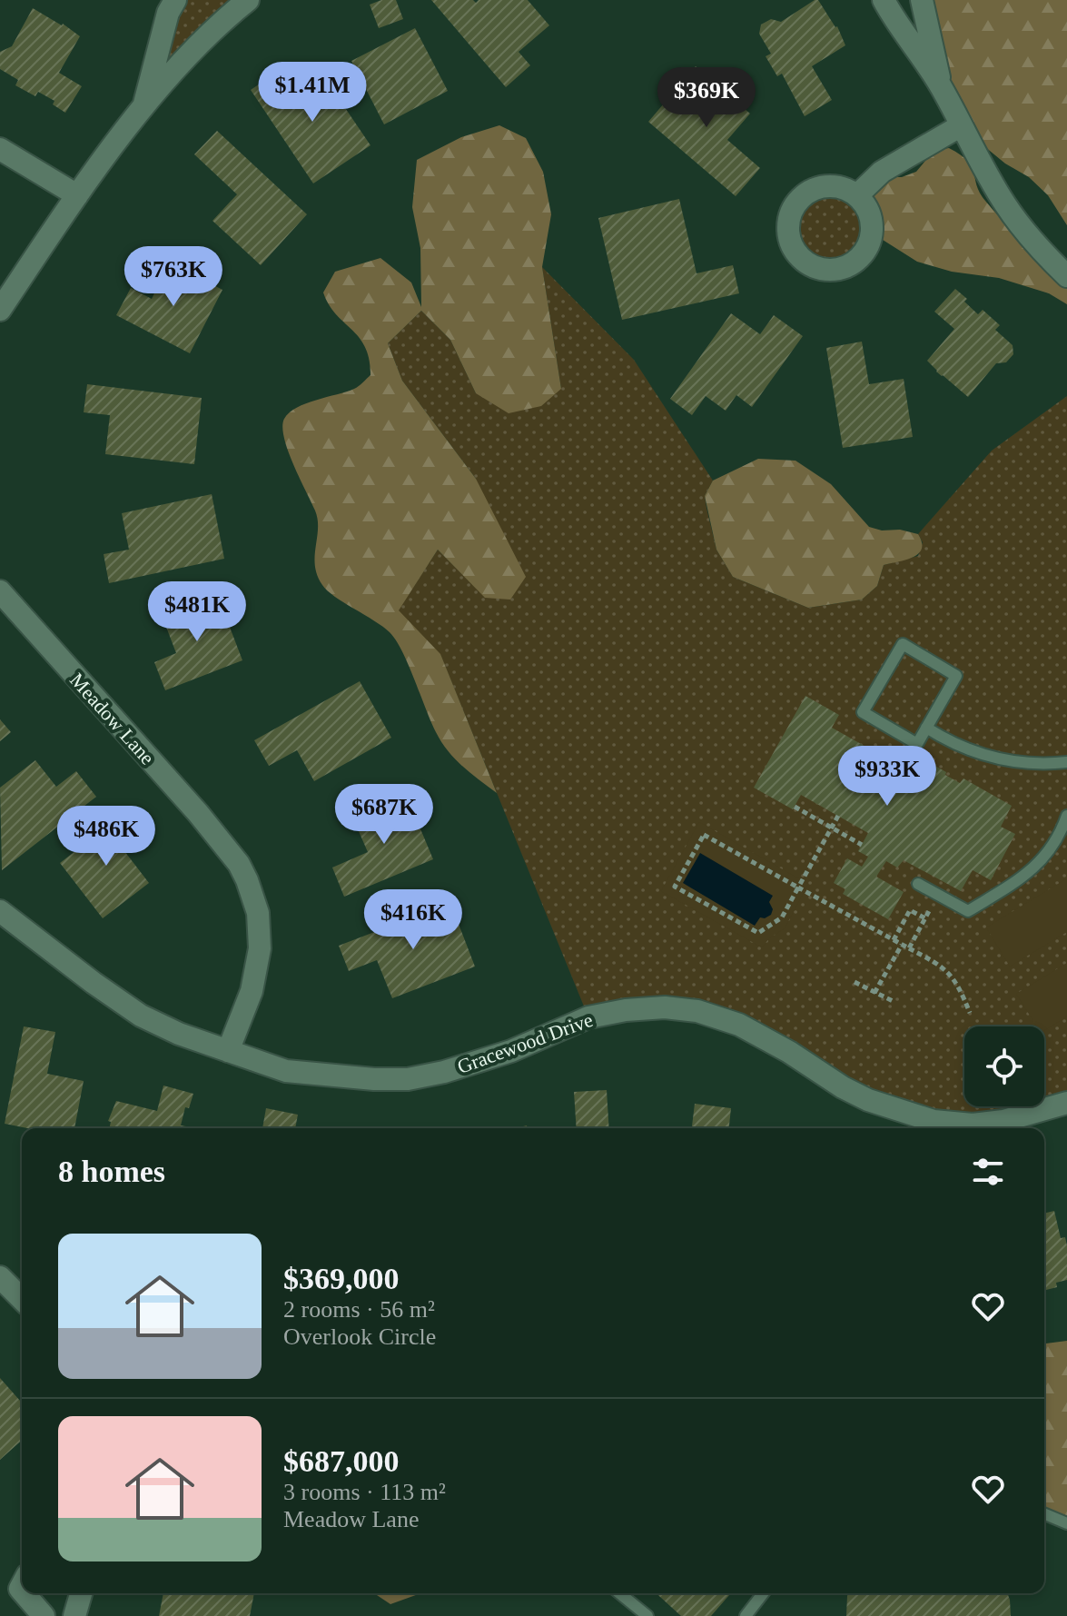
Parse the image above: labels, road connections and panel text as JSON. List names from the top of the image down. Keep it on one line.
{"streets":{"street":["Meadow Lane","Gracewood Drive"]},"crossings":[["Meadow Lane","Gracewood Drive"]],"page":{"price":["$1.41M","$369K","$763K","$481K","$933K","$687K","$486K","$416K"],"heading":"8 homes","list":[{"name":"$369,000","note":"2 rooms · 56 m² · Overlook Circle"},{"name":"$687,000","note":"3 rooms · 113 m² · Meadow Lane"}]}}
